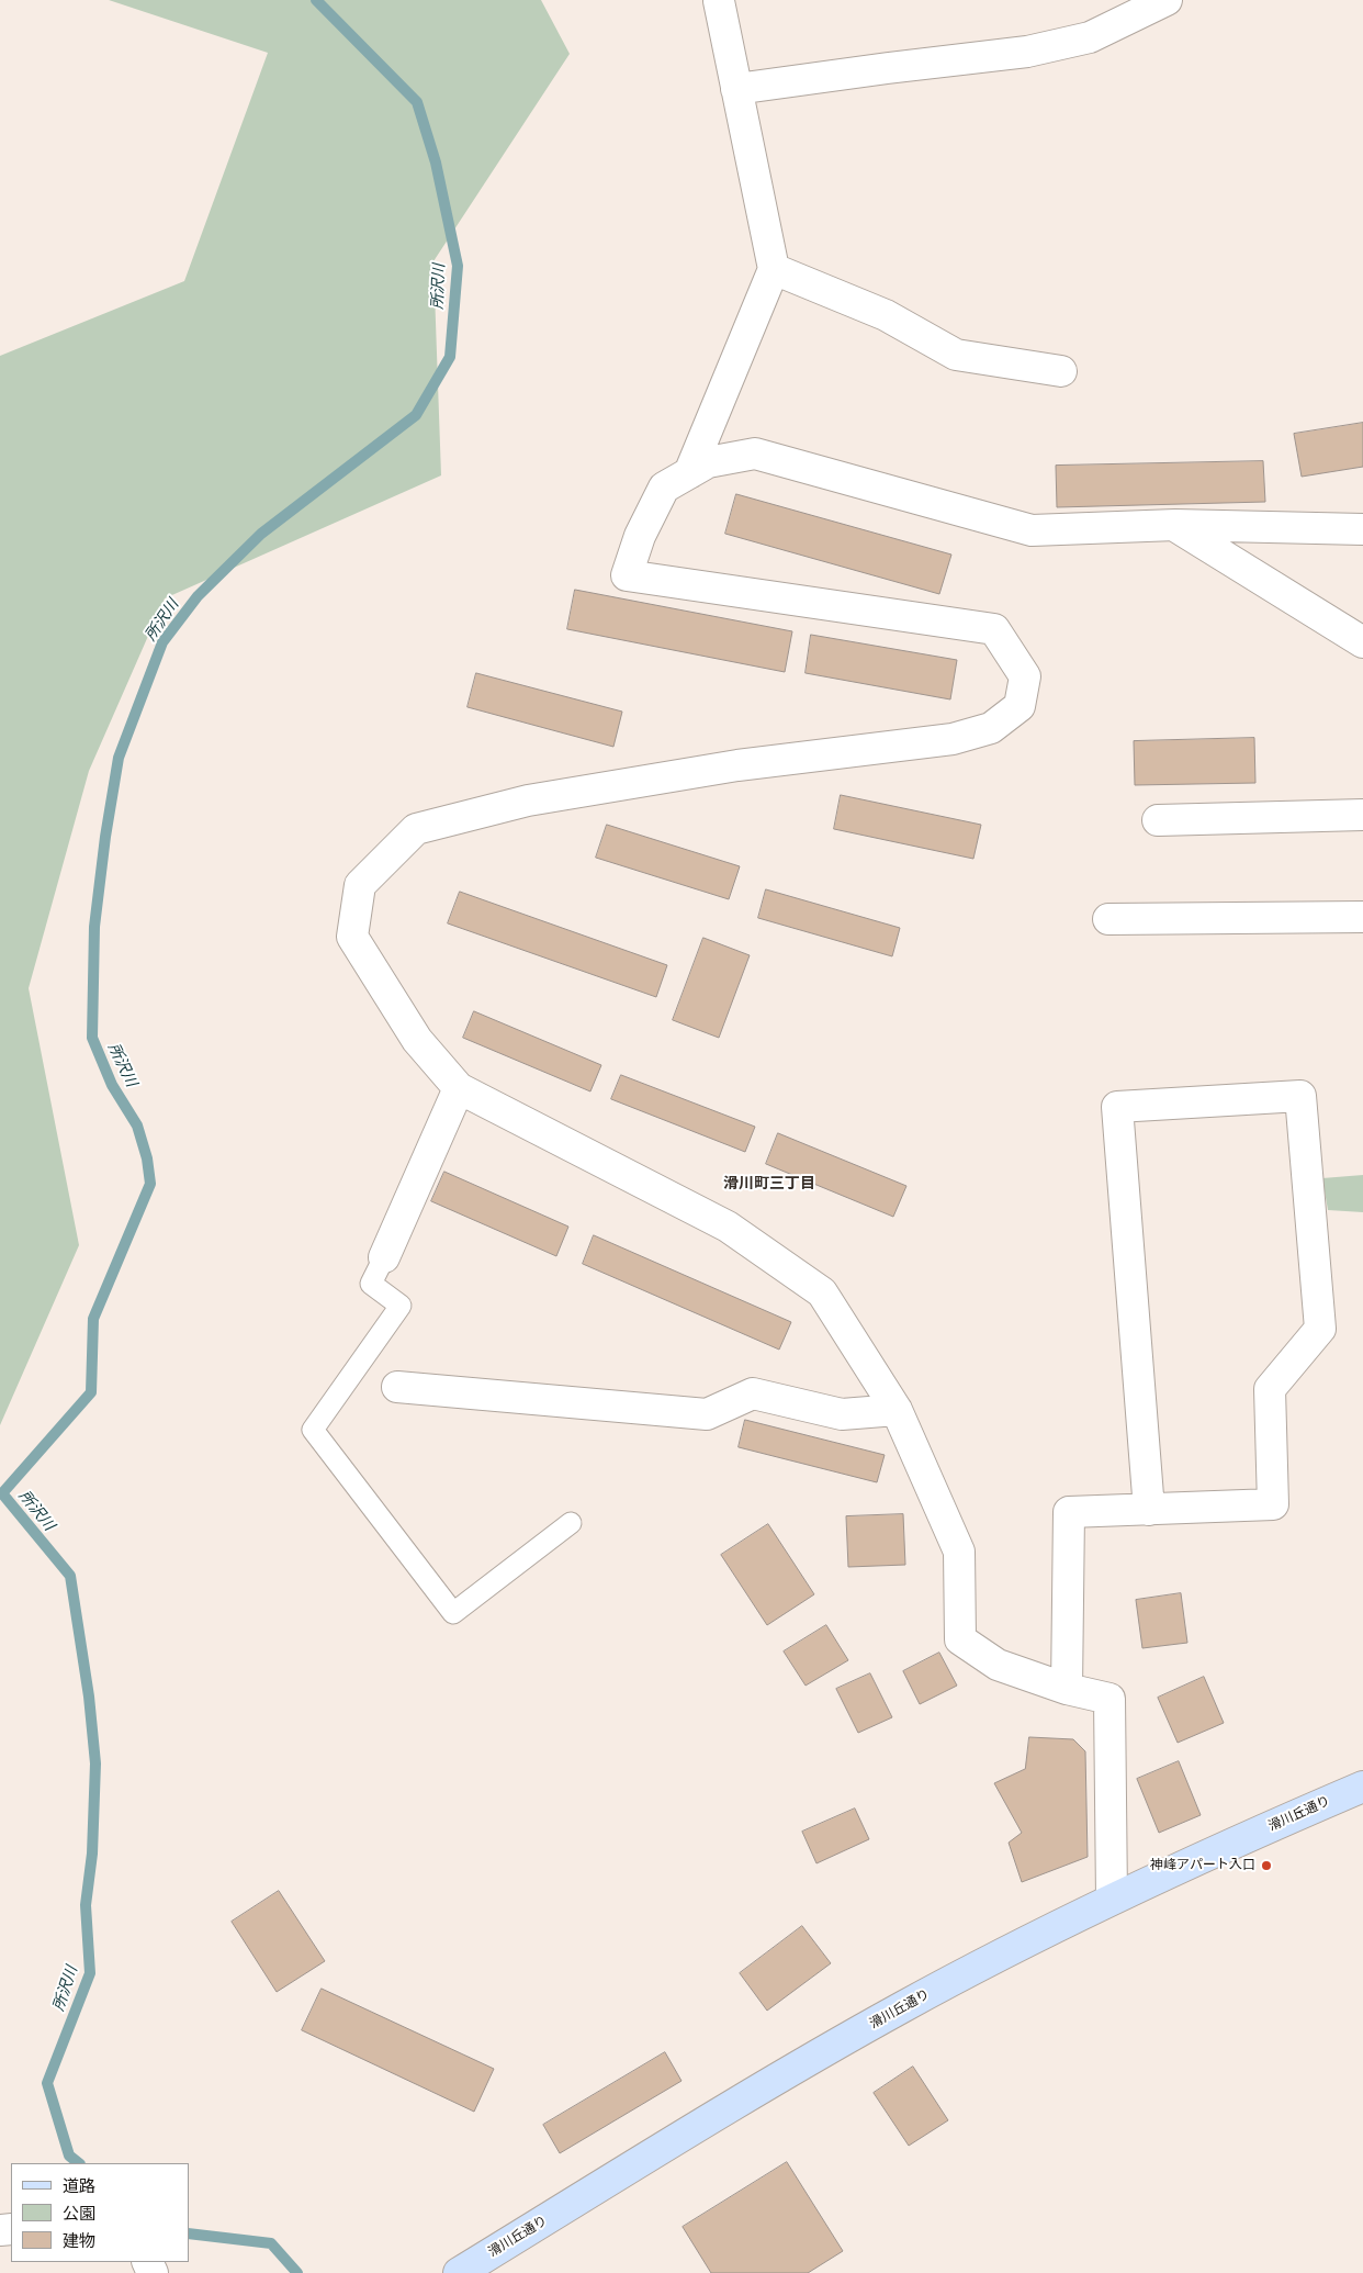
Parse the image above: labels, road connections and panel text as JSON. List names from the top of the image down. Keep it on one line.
{"streets":{"street":["滑川丘通り"]},"districts":["滑川町三丁目"],"water":["所沢川"],"places":["神峰アパート入口"],"legend":["道路","公園","建物"]}
